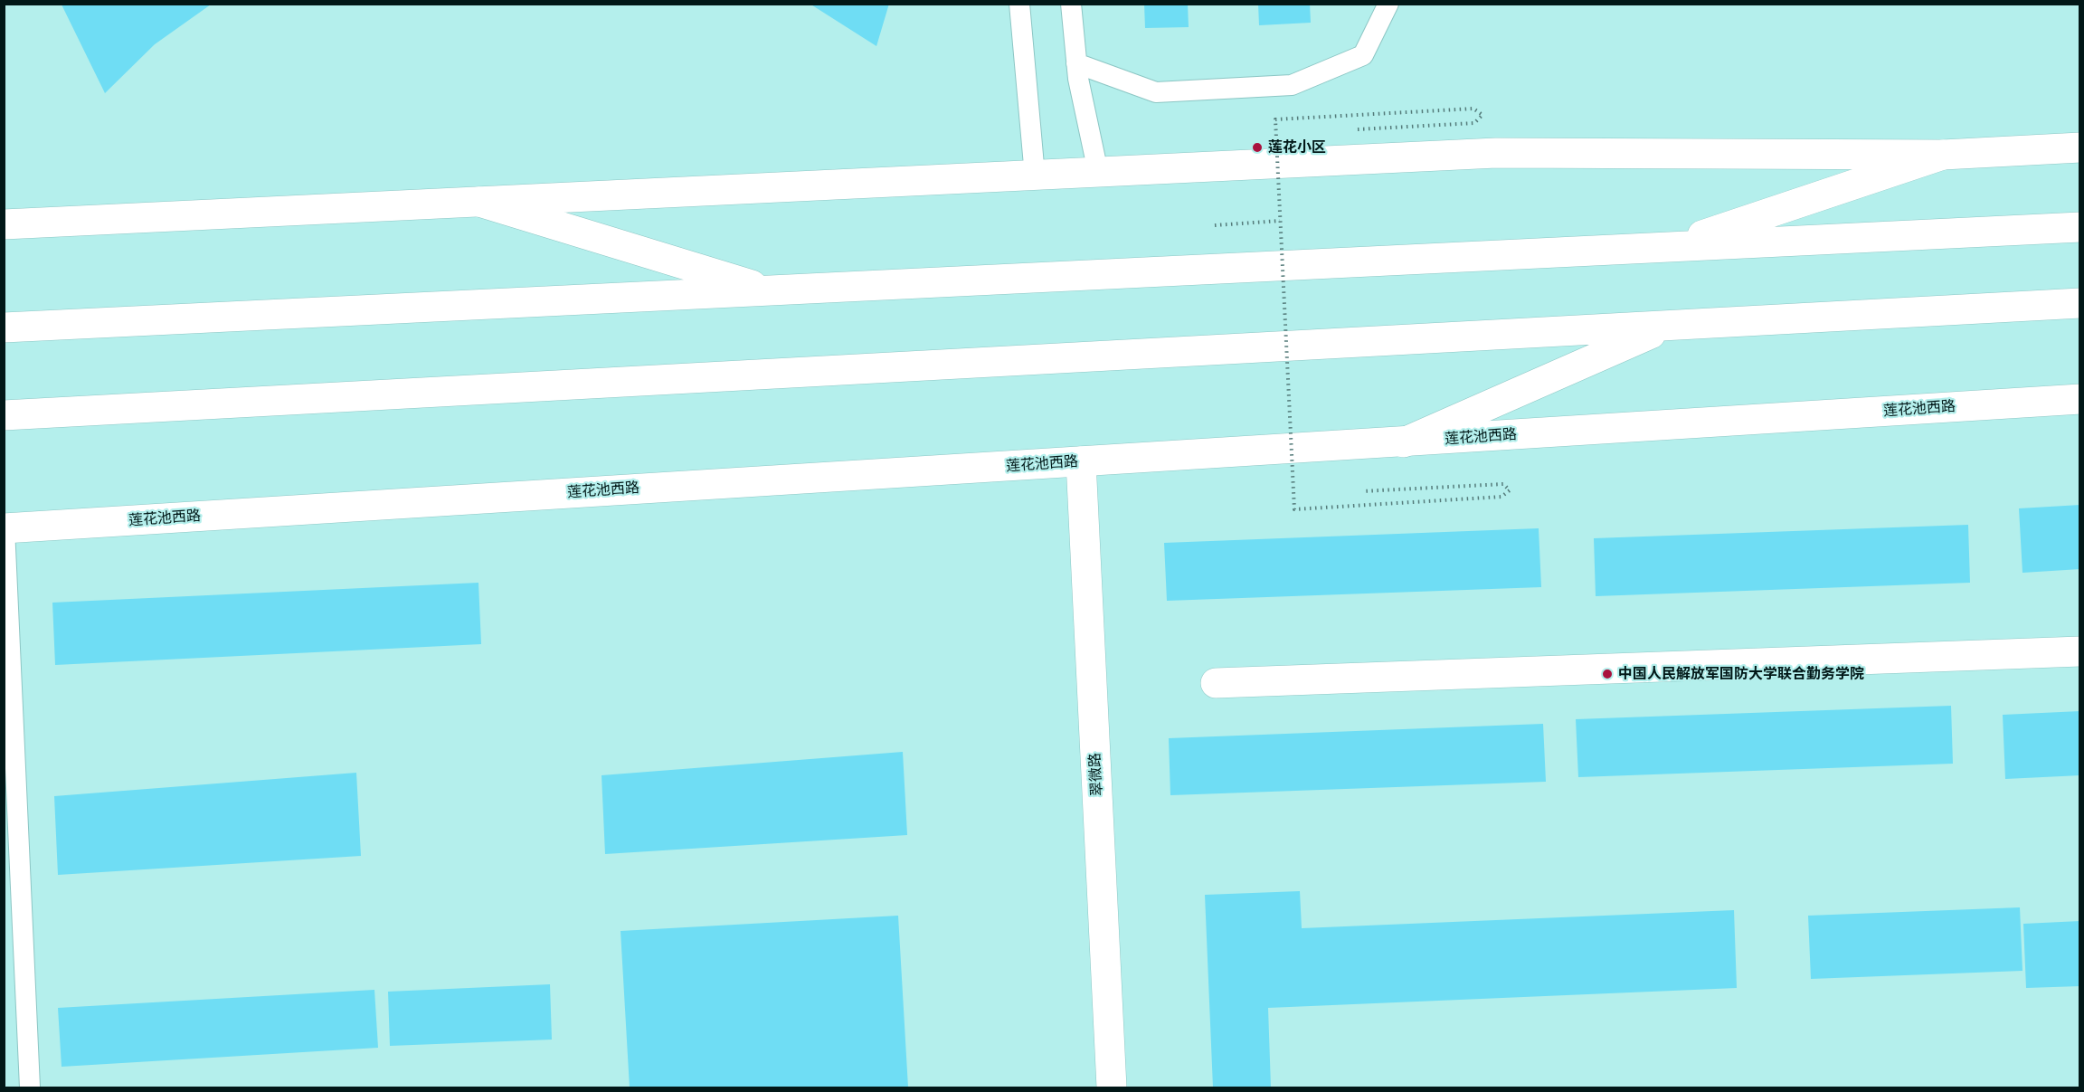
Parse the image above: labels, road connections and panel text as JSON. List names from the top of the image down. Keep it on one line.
{"streets":{"main road":["莲花池西路","翠微路"]},"crossings":[["莲花池西路","翠微路"]],"places":["莲花小区","中国人民解放军国防大学联合勤务学院"]}
